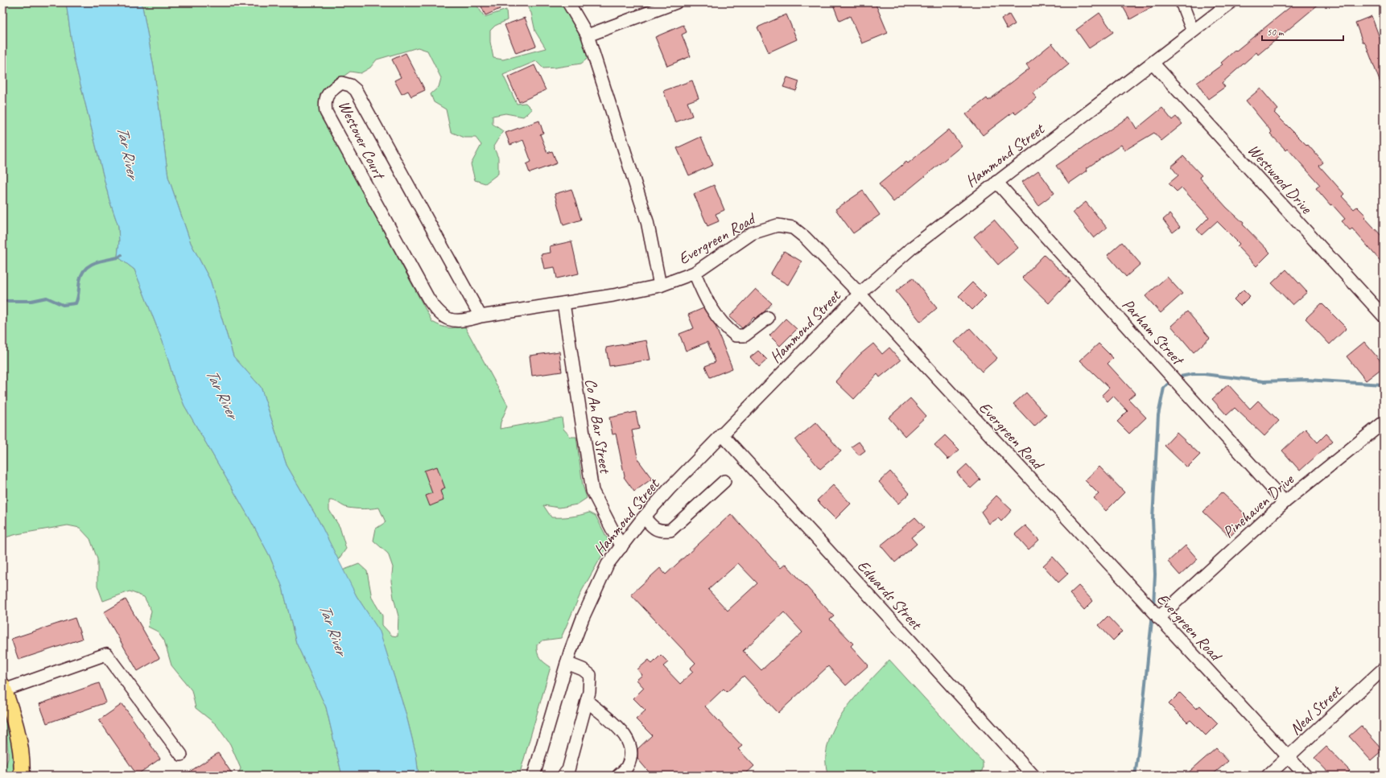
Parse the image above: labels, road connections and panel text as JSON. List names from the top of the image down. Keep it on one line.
{"streets":{"street":["Westover Court","Hammond Street","Westwood Drive","Evergreen Road","Parham Street","Co An Bar Street","Pinehaven Drive","Edwards Street","Neal Street"]},"crossings":[["Westover Court","Evergreen Road"],["Hammond Street","Westwood Drive"],["Hammond Street","Evergreen Road"],["Hammond Street","Parham Street"],["Hammond Street","Co An Bar Street"],["Hammond Street","Edwards Street"],["Evergreen Road","Co An Bar Street"],["Evergreen Road","Pinehaven Drive"],["Evergreen Road","Neal Street"],["Parham Street","Pinehaven Drive"]],"water":["Tar River"],"scale_bar":"50 m"}
